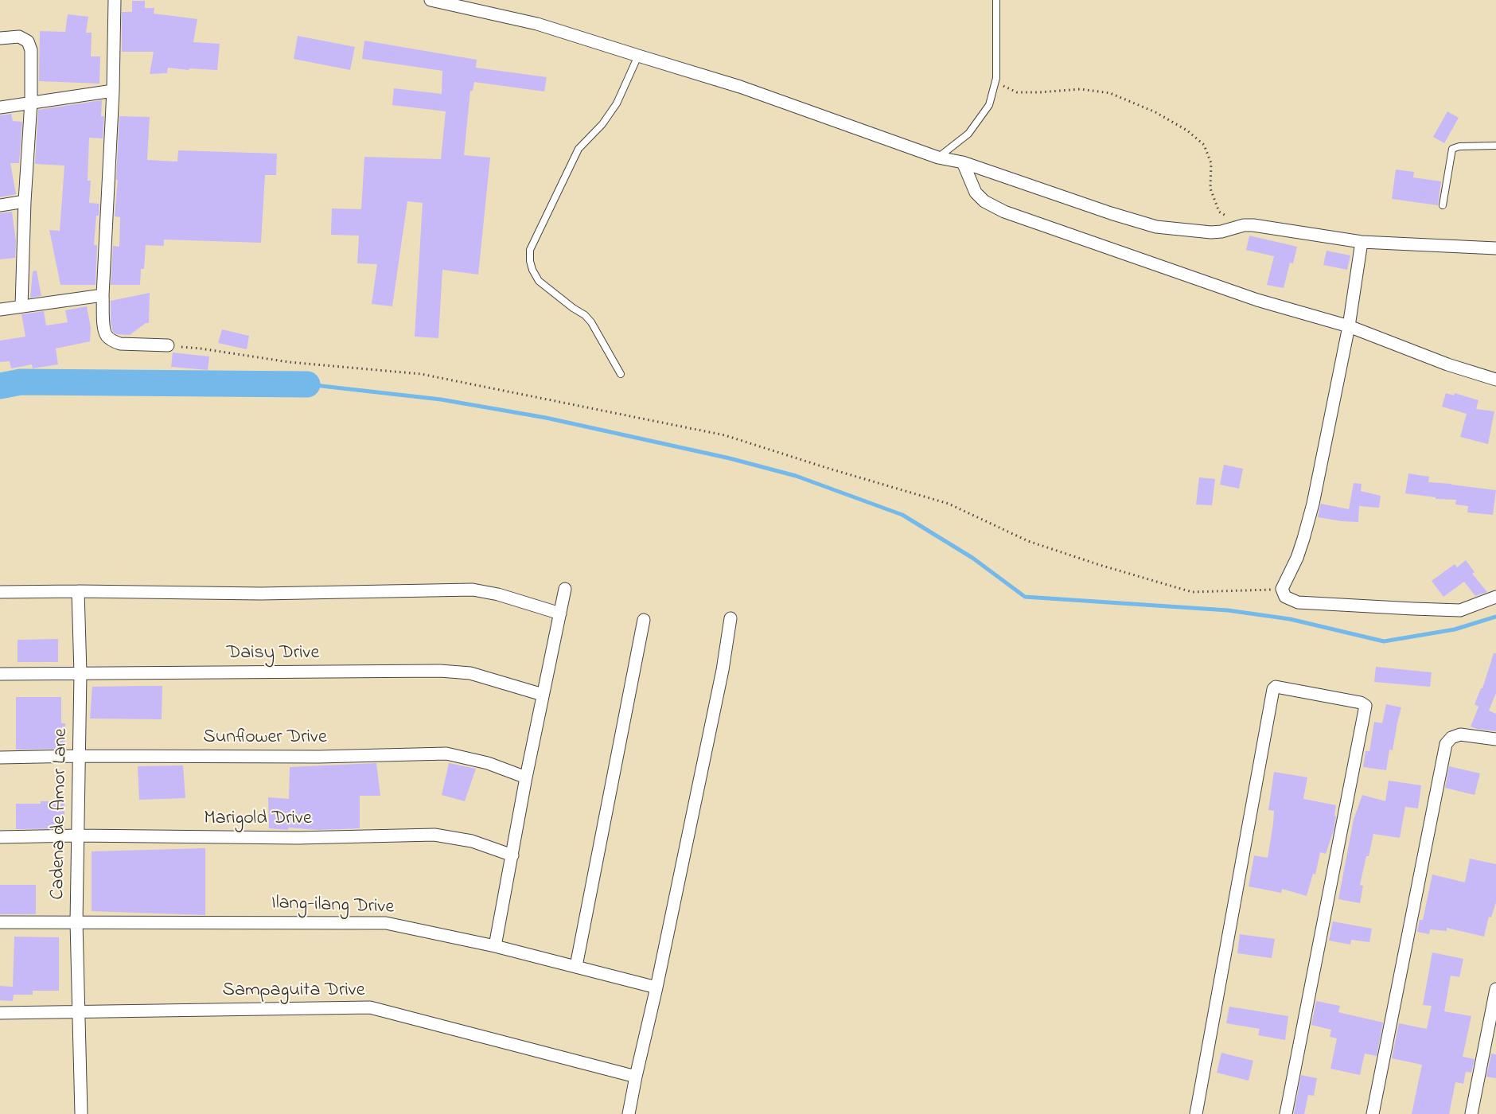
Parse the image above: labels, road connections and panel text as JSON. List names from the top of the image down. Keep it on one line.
{"streets":{"street":["Daisy Drive","Sunflower Drive","Cadena de Amor Lane","Marigold Drive","Ilang-ilang Drive","Sampaguita Drive"]},"crossings":[["Daisy Drive","Cadena de Amor Lane"],["Sunflower Drive","Cadena de Amor Lane"],["Cadena de Amor Lane","Marigold Drive"],["Cadena de Amor Lane","Ilang-ilang Drive"],["Cadena de Amor Lane","Sampaguita Drive"]]}
